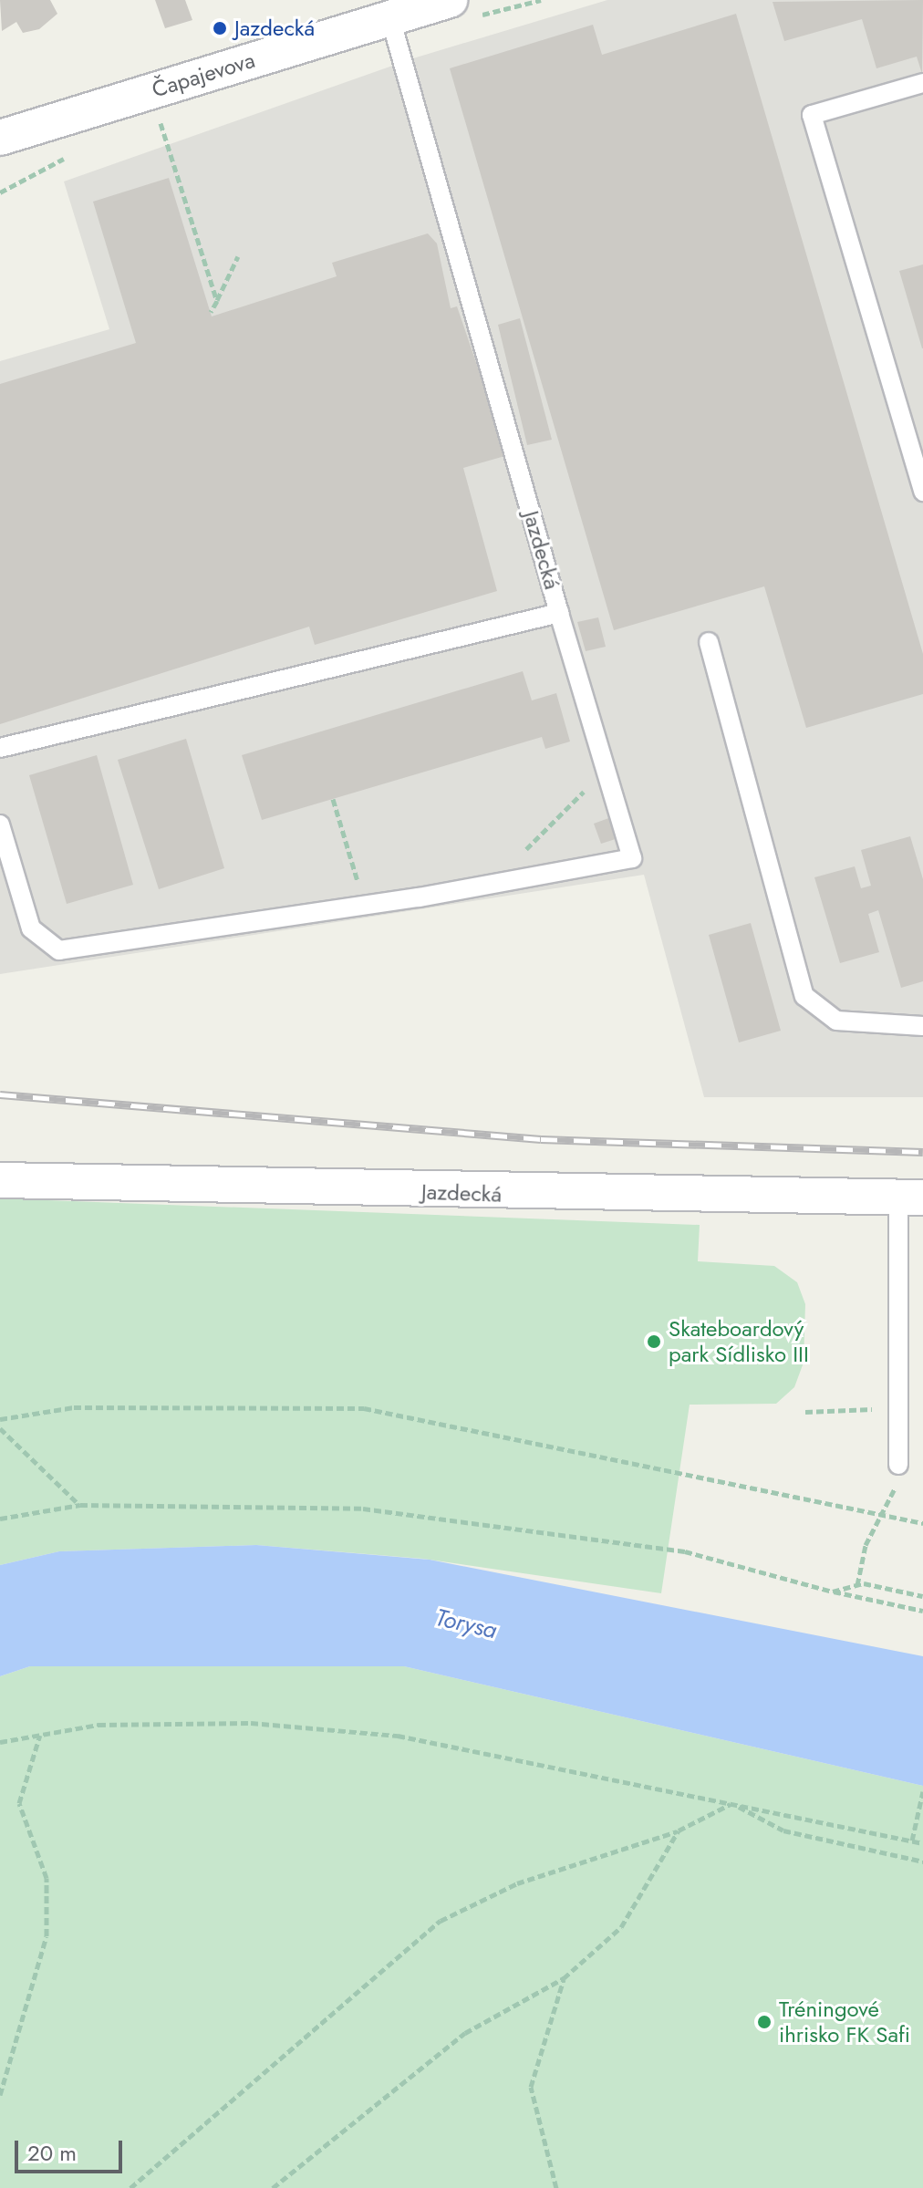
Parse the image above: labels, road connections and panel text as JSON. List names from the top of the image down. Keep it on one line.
{"streets":{"street":["Čapajevova","Jazdecká"]},"crossings":[["Čapajevova","Jazdecká"]],"water":["Torysa"],"places":["Jazdecká","Skateboardový park Sídlisko III","Tréningové ihrisko FK Safi"],"scale_bar":"20 m"}
